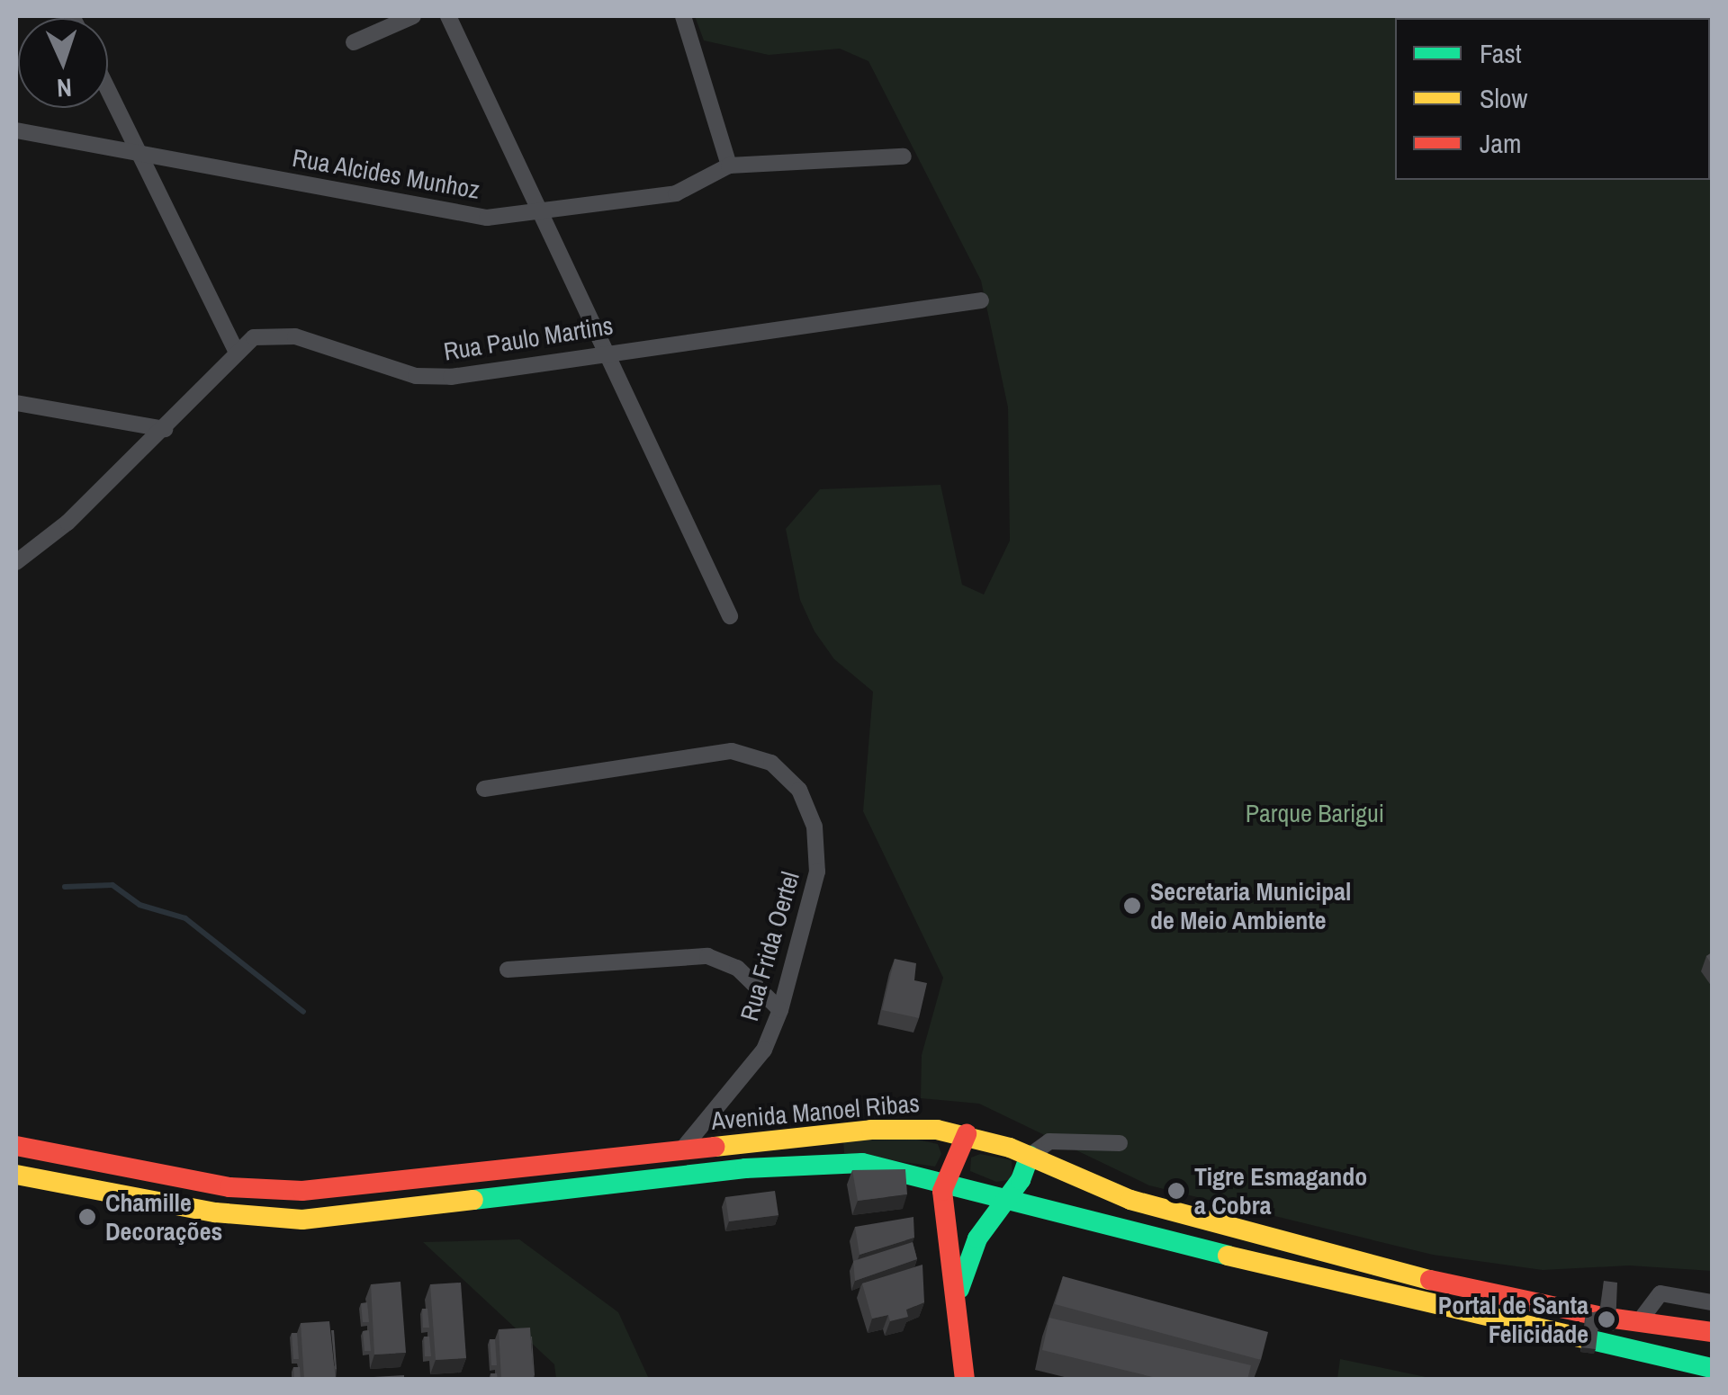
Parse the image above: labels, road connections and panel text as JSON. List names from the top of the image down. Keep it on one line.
{"streets":{"main road":["Avenida Manoel Ribas"],"street":["Rua Alcides Munhoz","Rua Paulo Martins","Rua Frida Oertel"]},"crossings":[["Rua Frida Oertel","Avenida Manoel Ribas"]],"parks":["Parque Barigui"],"places":["Secretaria Municipal de Meio Ambiente","Tigre Esmagando a Cobra","Chamille Decorações","Portal de Santa Felicidade"],"legend":["Fast","Slow","Jam"],"north":"bottom"}
